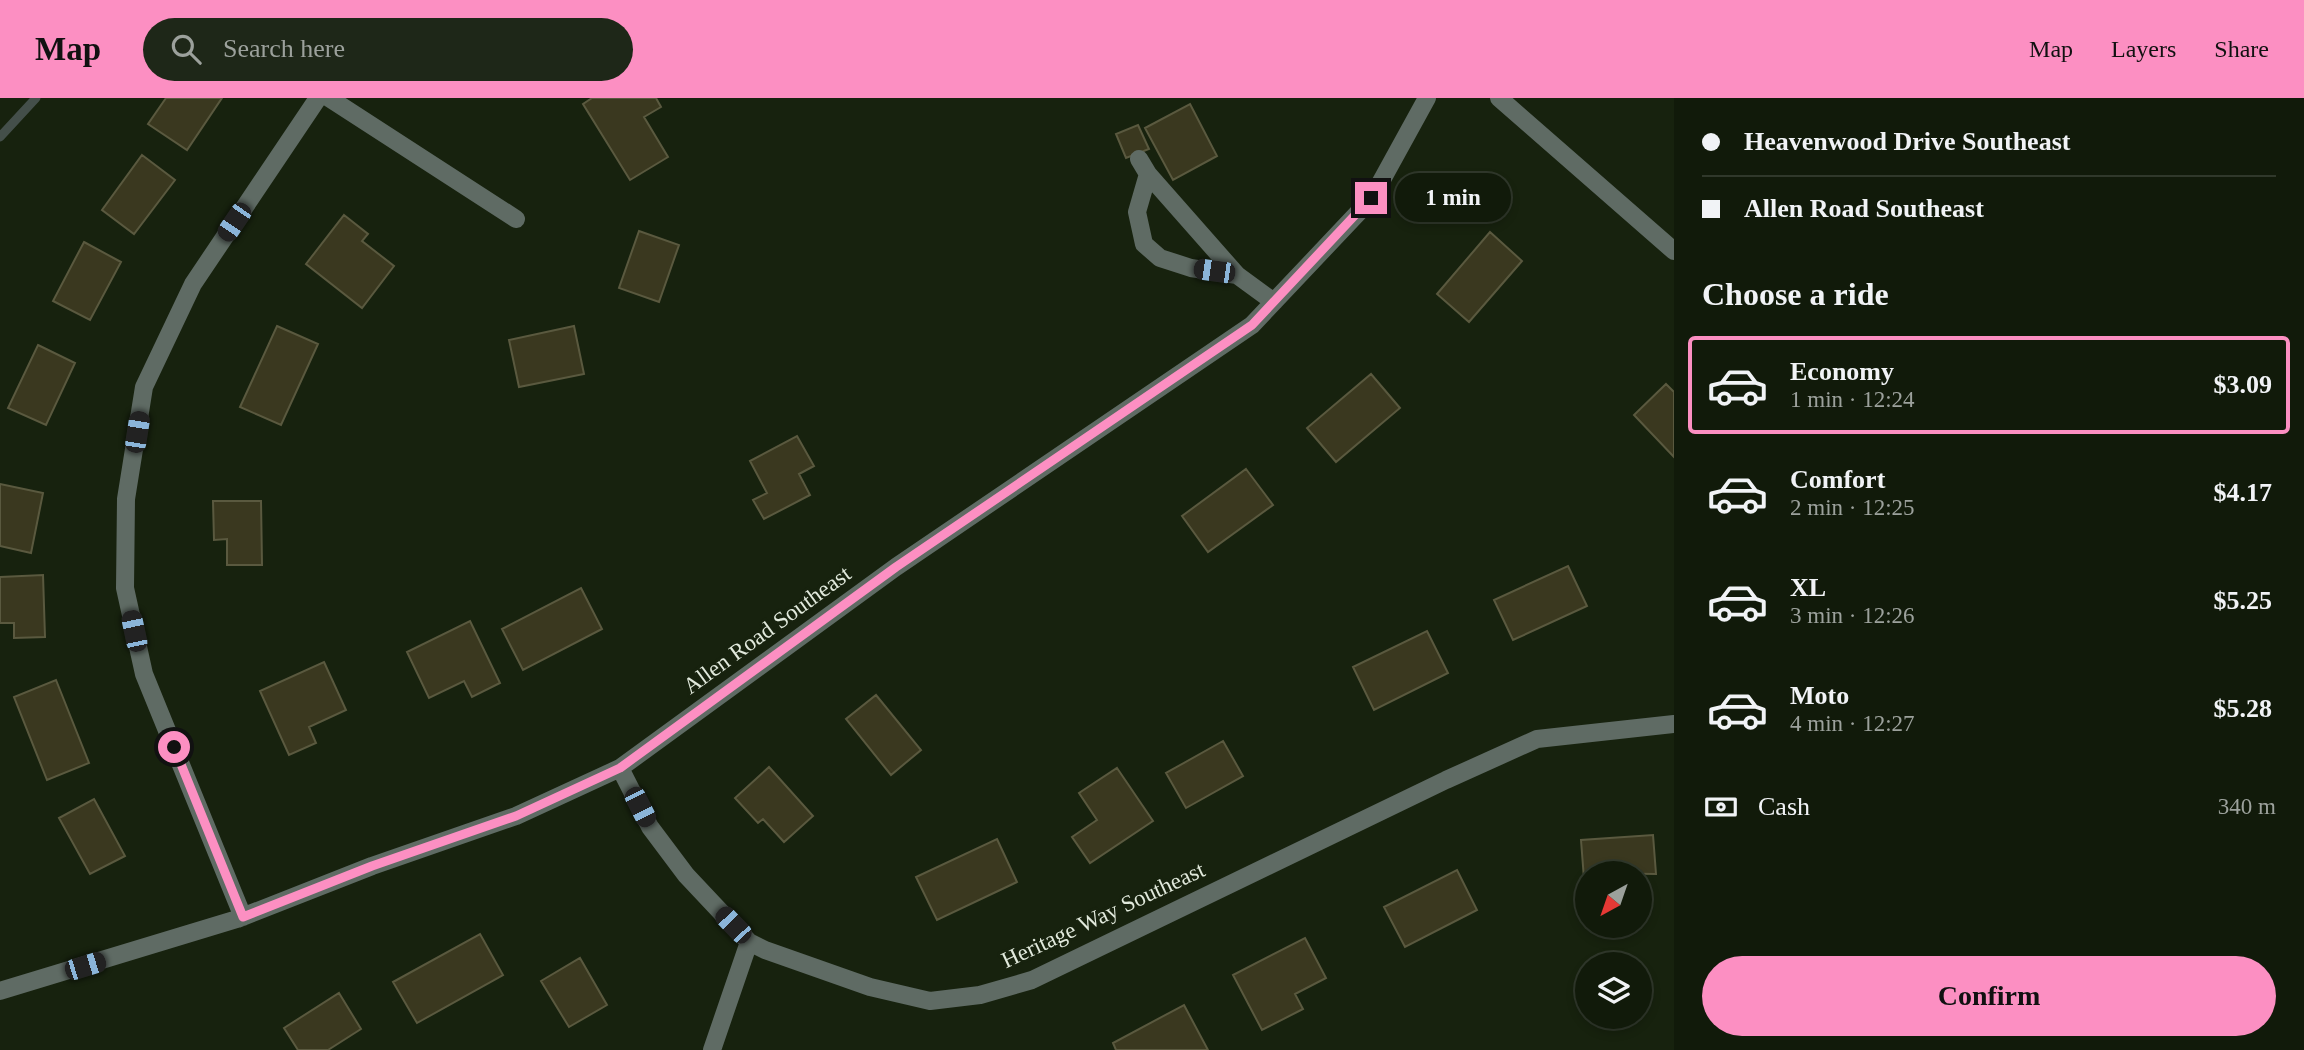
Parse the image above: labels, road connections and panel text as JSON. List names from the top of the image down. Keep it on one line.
{"streets":{"street":["Allen Road Southeast","Heritage Way Southeast"]},"crossings":[["Allen Road Southeast","Heritage Way Southeast"]],"north":"bottom left","page":{"header":"Map","search":"Search here","nav":["Map","Layers","Share"],"banner":["Heavenwood Drive Southeast","Allen Road Southeast"],"bubble":"1 min","heading":"Choose a ride","list":[{"name":"Economy","note":"1 min · 12:24","value":"$3.09"},{"name":"Comfort","note":"2 min · 12:25","value":"$4.17"},{"name":"XL","note":"3 min · 12:26","value":"$5.25"},{"name":"Moto","note":"4 min · 12:27","value":"$5.28"}],"pay":["Cash","340 m"],"buttons":"Confirm"}}
